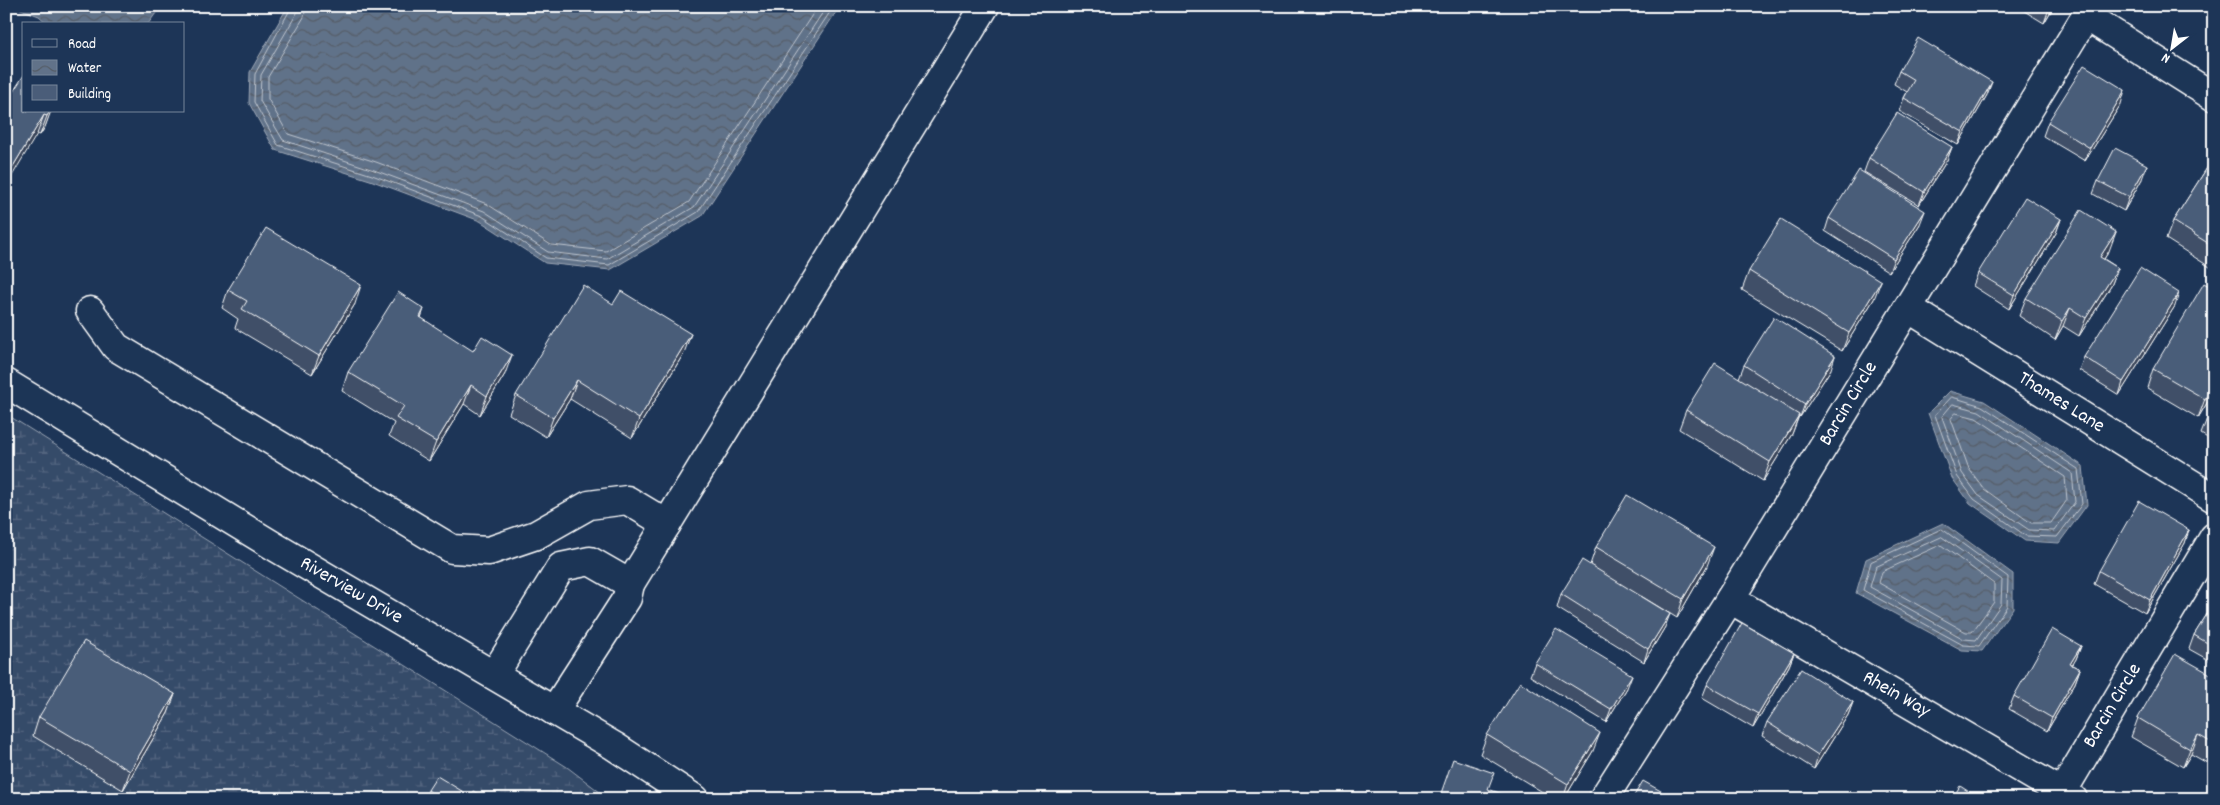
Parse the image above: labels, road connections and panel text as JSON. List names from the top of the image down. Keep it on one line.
{"streets":{"street":["Thames Lane","Barcin Circle","Riverview Drive","Rhein Way"]},"crossings":[["Thames Lane","Barcin Circle"],["Barcin Circle","Rhein Way"]],"legend":["Road","Water","Building"],"north":"bottom left"}
